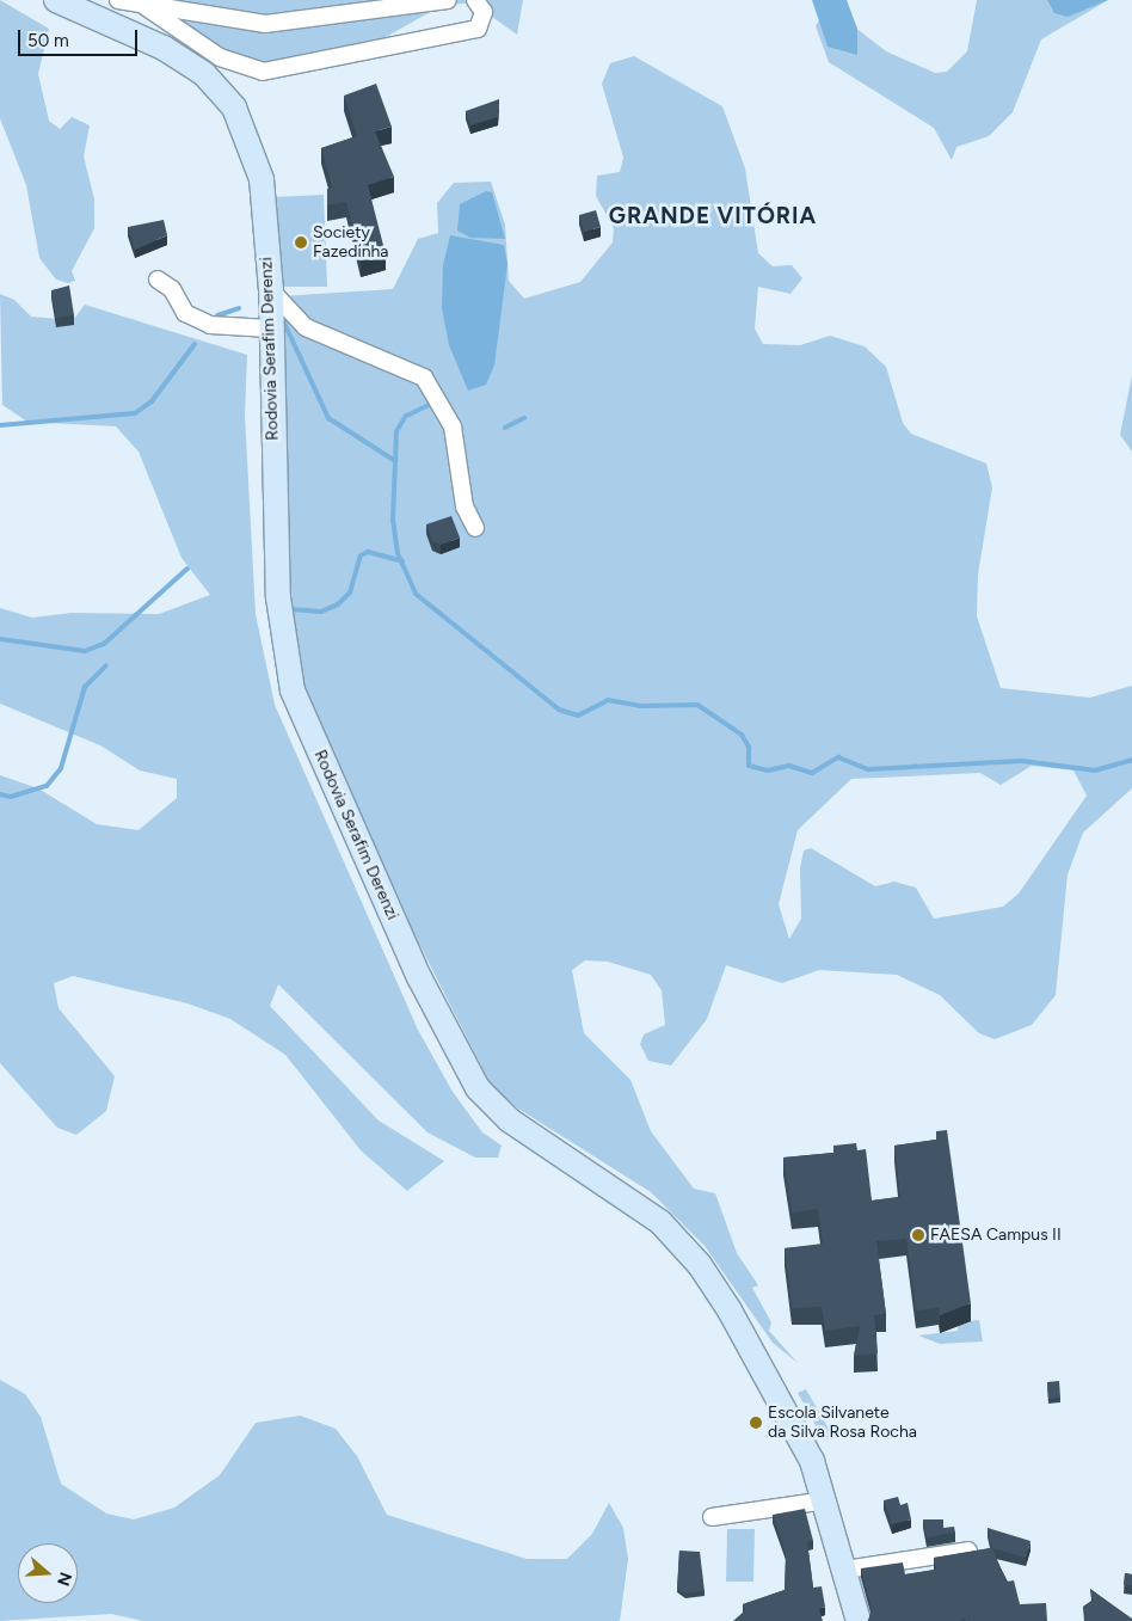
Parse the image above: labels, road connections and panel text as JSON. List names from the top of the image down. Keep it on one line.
{"streets":{"main road":["Rodovia Serafim Derenzi"]},"districts":["GRANDE VITÓRIA"],"places":["Society Fazedinha","FAESA Campus II","Escola Silvanete da Silva Rosa Rocha"],"scale_bar":"50 m","north":"right"}
